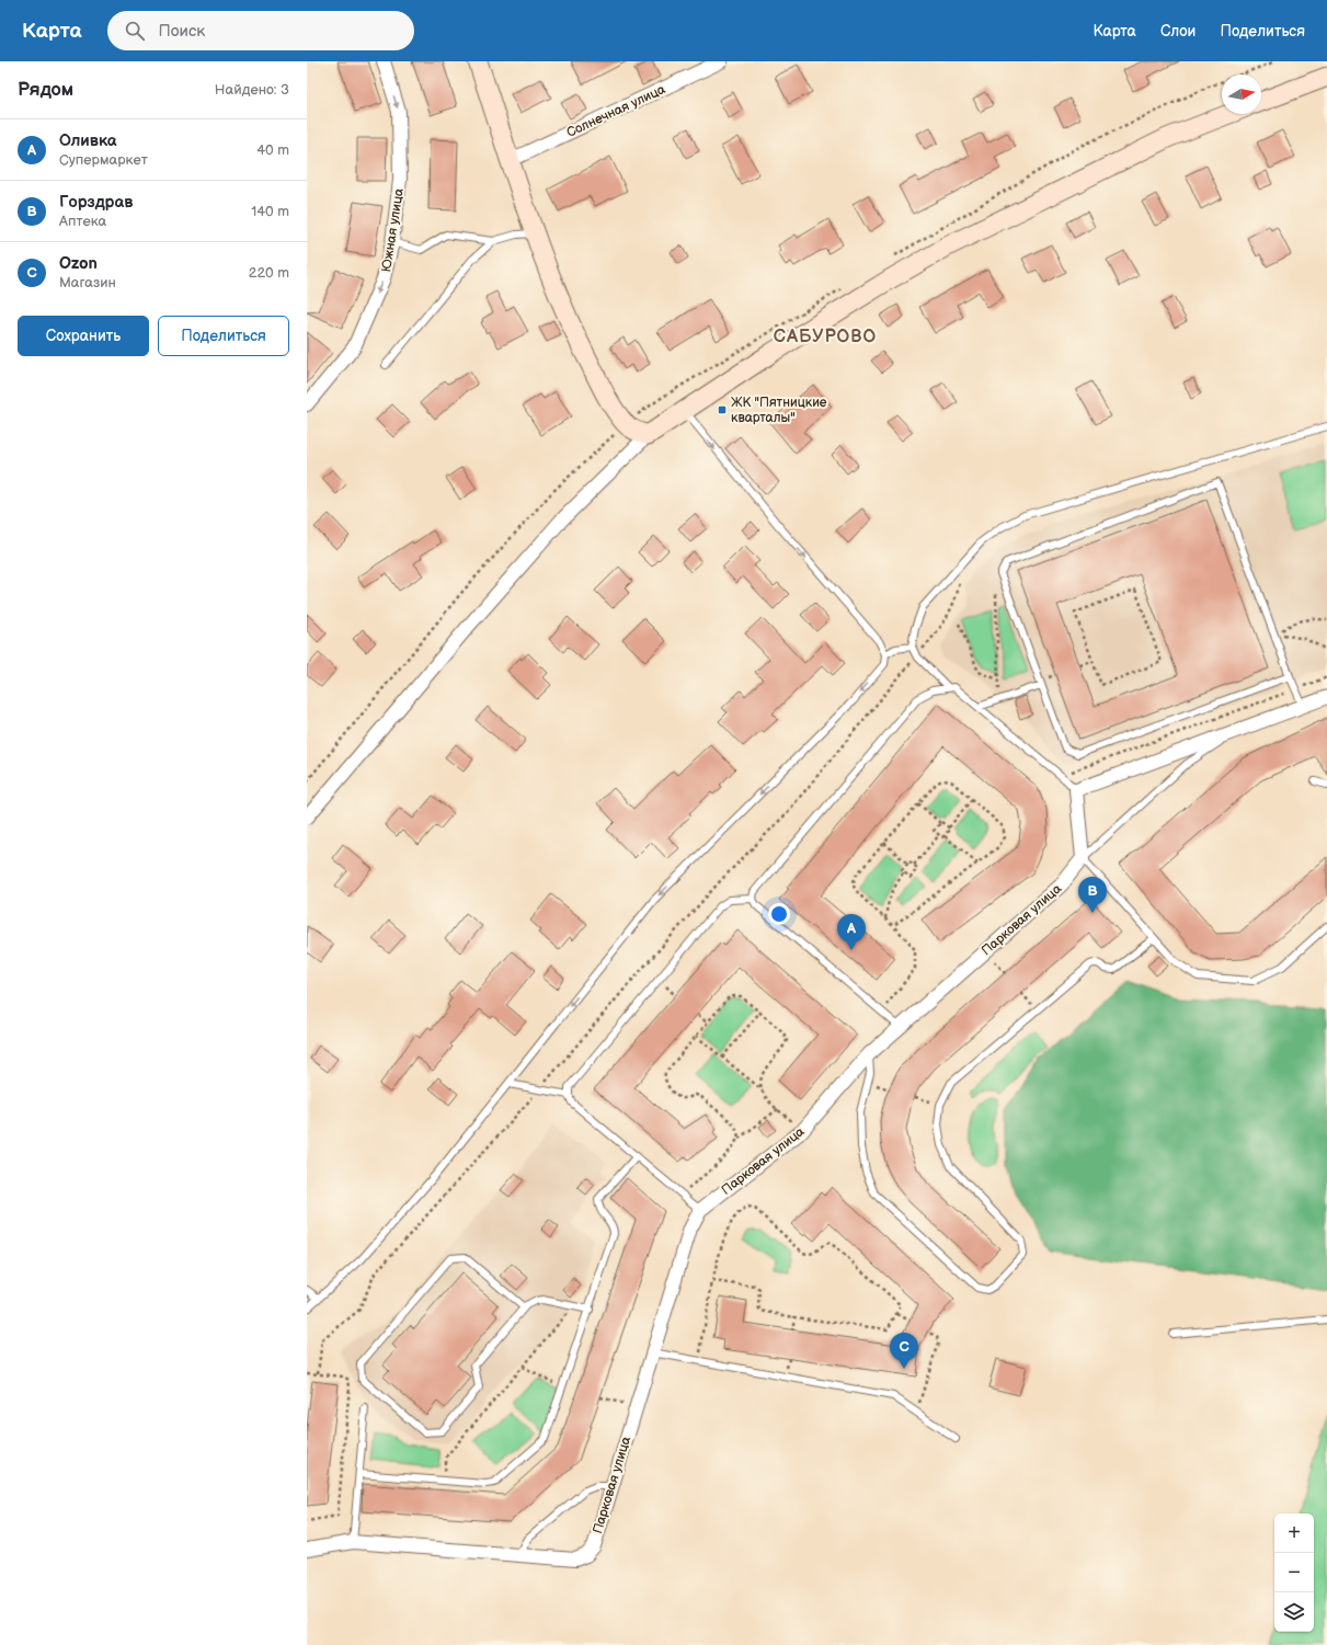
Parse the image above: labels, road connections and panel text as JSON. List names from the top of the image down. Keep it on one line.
{"streets":{"street":["Солнечная улица","Южная улица","Парковая улица"]},"one_way":["Южная улица"],"districts":["САБУРОВО"],"places":{"transit":["ЖК \"Пятницкие кварталы\""]},"north":"right","page":{"header":"Карта","search":"Поиск","nav":["Карта","Слои","Поделиться"],"heading":["Рядом","Найдено: 3"],"list":[{"mark":"A","name":"Оливка","note":"Супермаркет","value":"40 m"},{"mark":"B","name":"Горздрав","note":"Аптека","value":"140 m"},{"mark":"C","name":"Ozon","note":"Магазин","value":"220 m"}],"buttons":["Сохранить","Поделиться"],"pins":["B","A","C"],"map_buttons":["+","−"]}}
